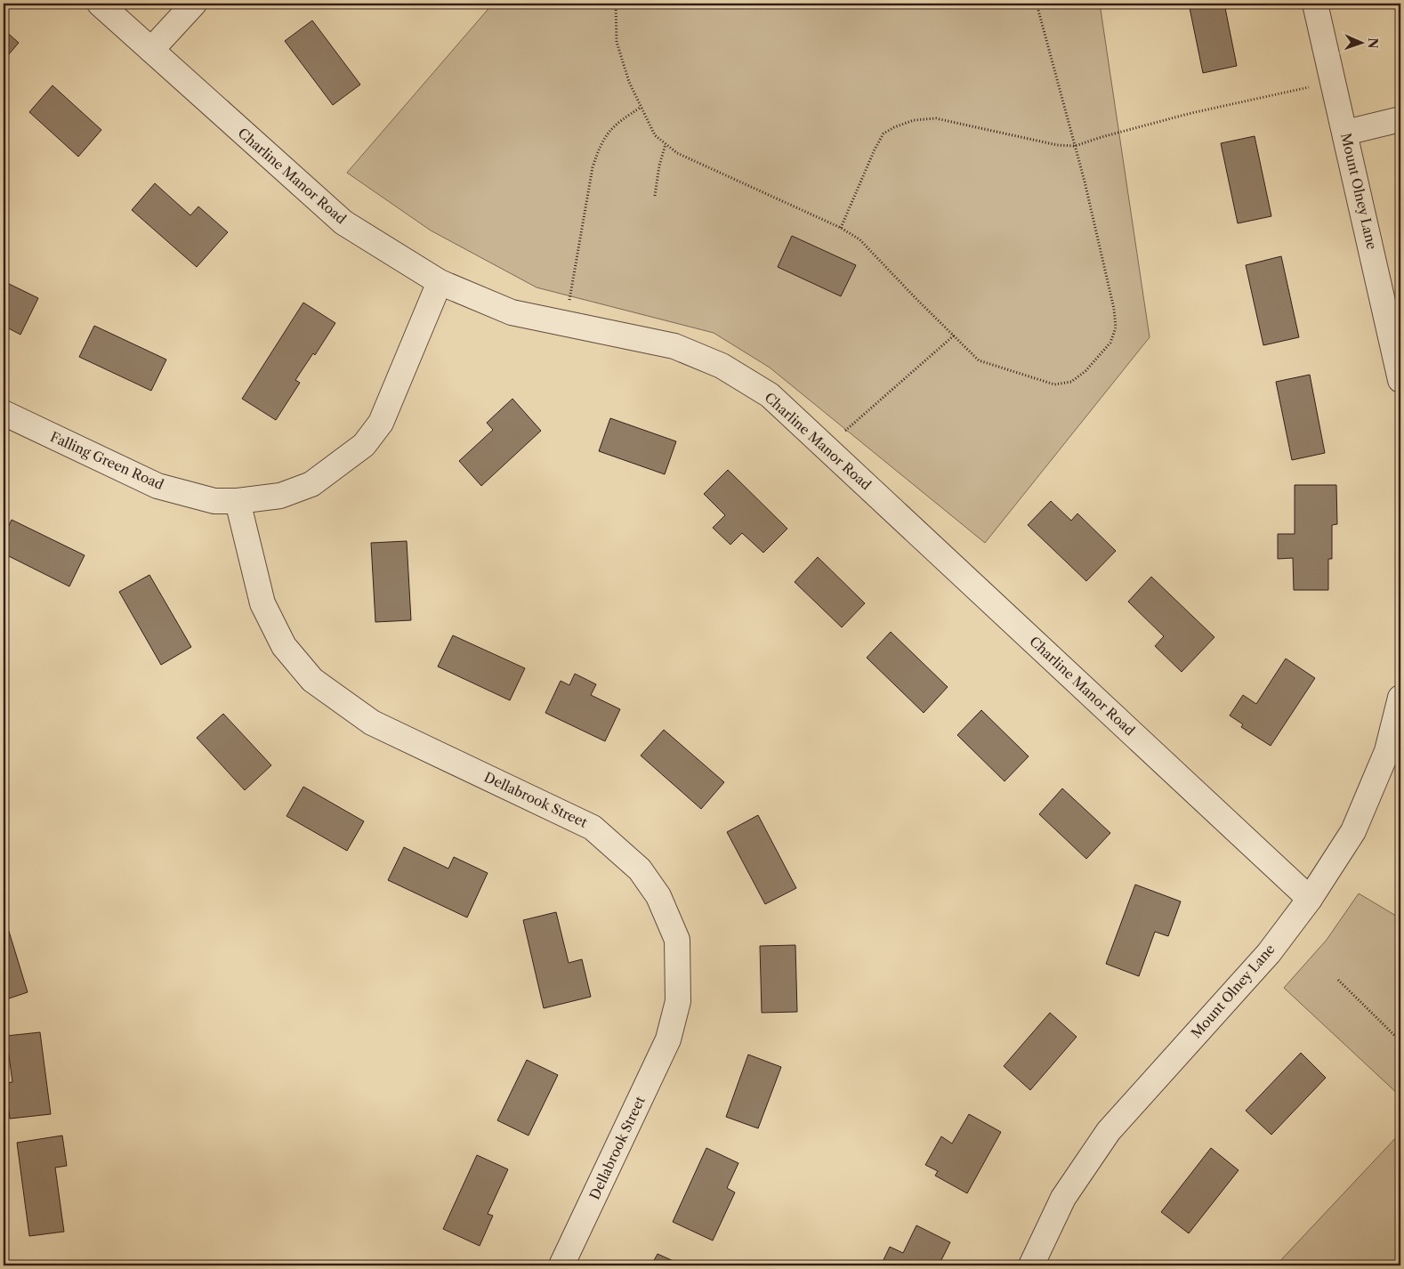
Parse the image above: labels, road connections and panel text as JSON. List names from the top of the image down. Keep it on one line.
{"streets":{"street":["Charline Manor Road","Mount Olney Lane","Falling Green Road","Dellabrook Street"]},"crossings":[["Charline Manor Road","Mount Olney Lane"],["Charline Manor Road","Falling Green Road"],["Falling Green Road","Dellabrook Street"]],"north":"right"}
